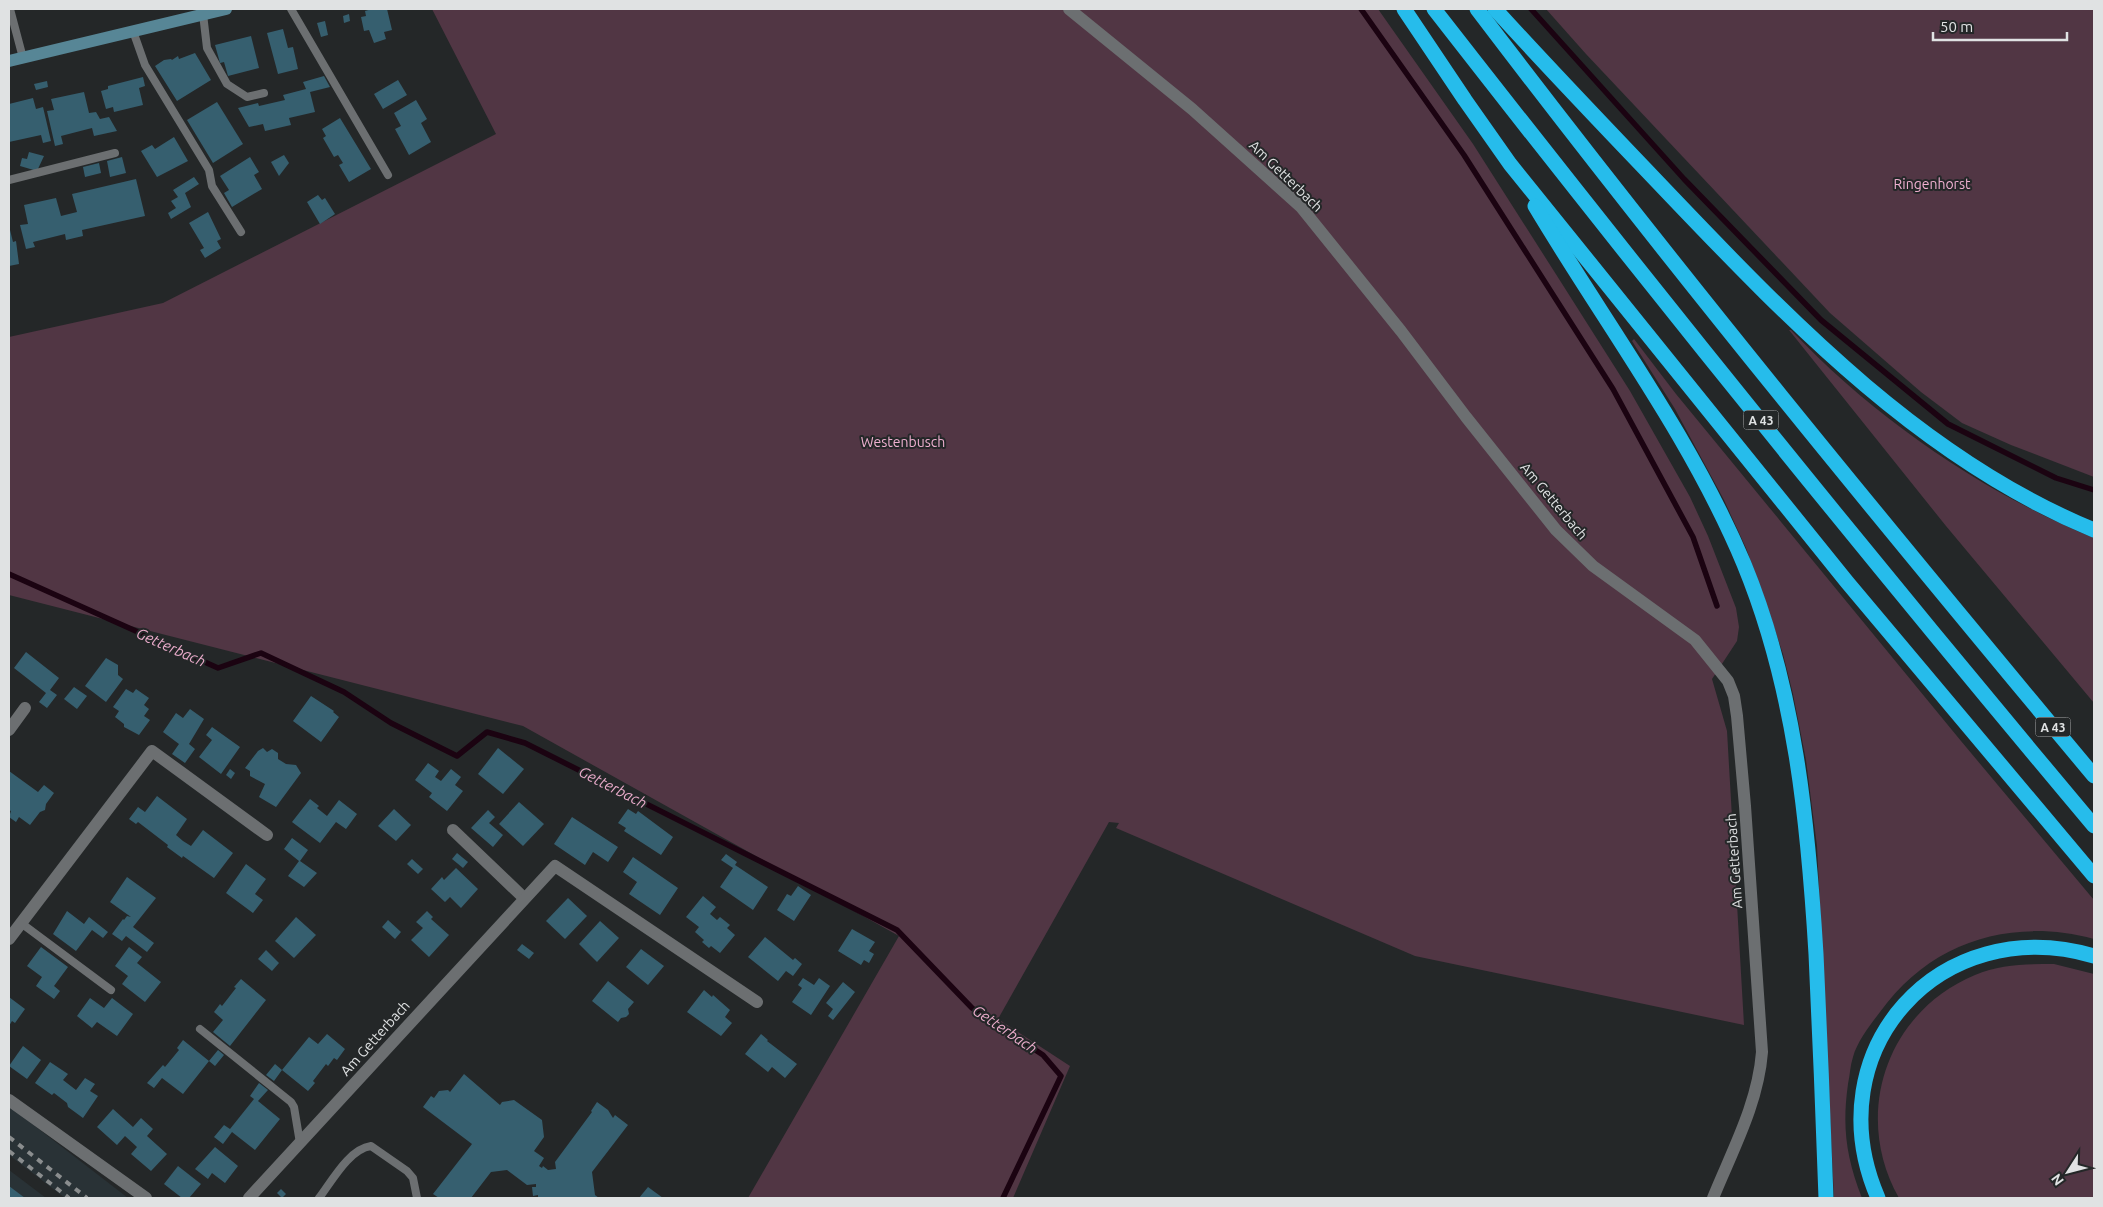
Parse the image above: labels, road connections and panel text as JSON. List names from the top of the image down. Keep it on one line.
{"streets":{"highway":["A 43"],"street":["Am Getterbach"]},"water":["Getterbach"],"parks":["Ringenhorst","Westenbusch"],"scale_bar":"50 m","north":"bottom left"}
